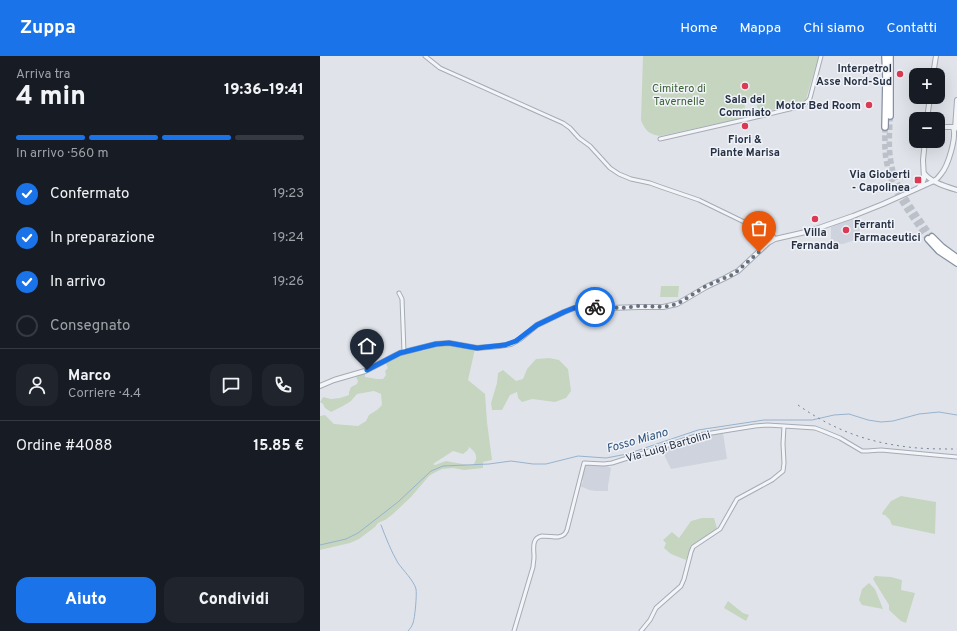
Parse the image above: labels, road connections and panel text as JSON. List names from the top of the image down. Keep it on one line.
{"streets":{"street":["Via Luigi Bartolini"]},"water":["Fosso Miano"],"parks":["Cimitero di Tavernelle"],"places":{"other":["Interpetrol Asse Nord-Sud","Sala del Commiato","Motor Bed Room","Fiori & Piante Marisa","Villa Fernanda","Ferranti Farmaceutici"],"transit":["Via Gioberti - Capolinea"]},"page":{"header":"Zuppa","nav":["Home","Mappa","Chi siamo","Contatti"],"heading":["4 min","Arriva tra","19:36–19:41"],"panel":["Marco","Corriere · 4.4","Ordine #4088","15.85 €"],"map_buttons":["+","−"],"bar":"In arrivo · 560 m","list":[["Confermato","19:23"],["In preparazione","19:24"],["In arrivo","19:26"],"Consegnato"],"buttons":["Aiuto","Condividi"]}}
